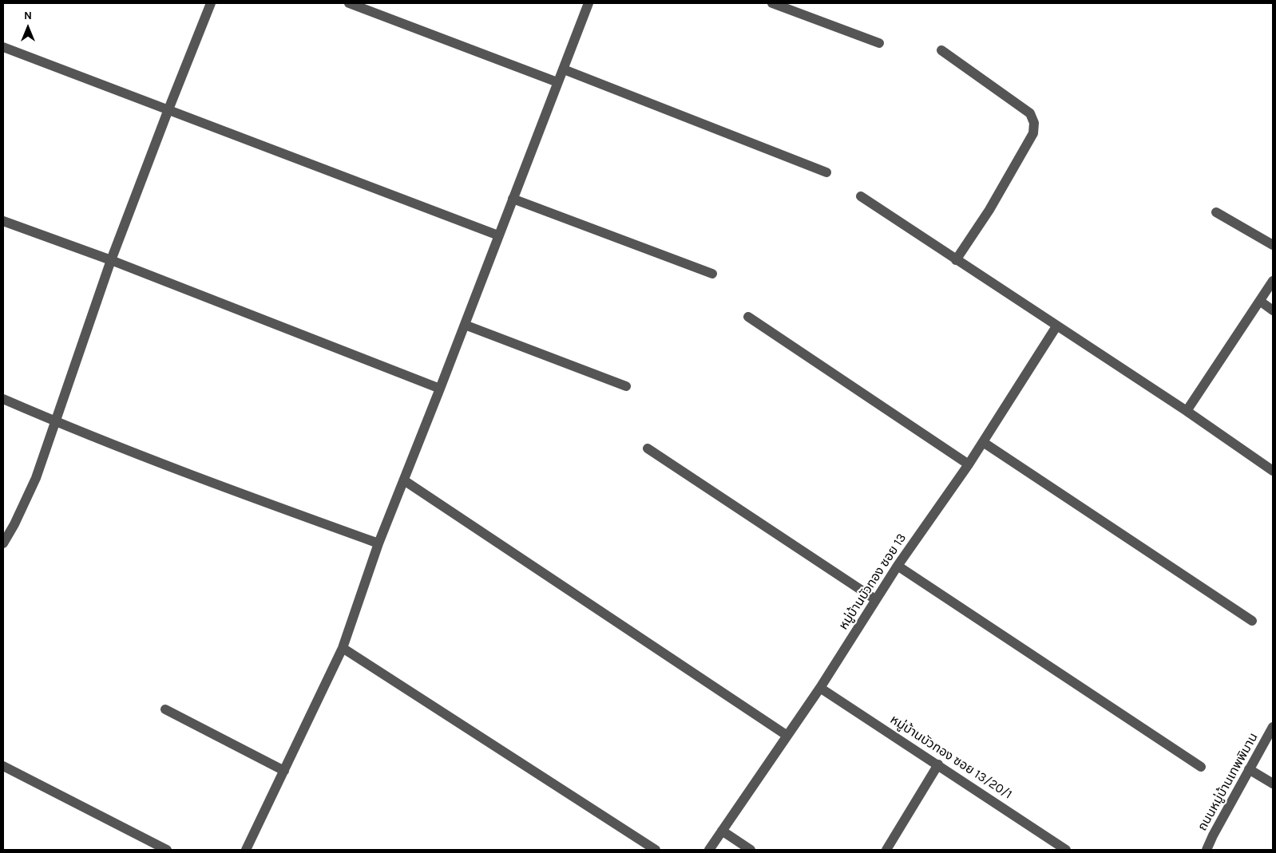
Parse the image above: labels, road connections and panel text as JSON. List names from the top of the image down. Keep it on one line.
{"streets":{"street":["หมู่บ้านบัวทอง ซอย 13","หมู่บ้านบัวทอง ซอย 13/20/1","ถนนหมู่บ้านเทพพิมาน"]},"crossings":[["หมู่บ้านบัวทอง ซอย 13","หมู่บ้านบัวทอง ซอย 13/20/1"]],"north":"top"}
